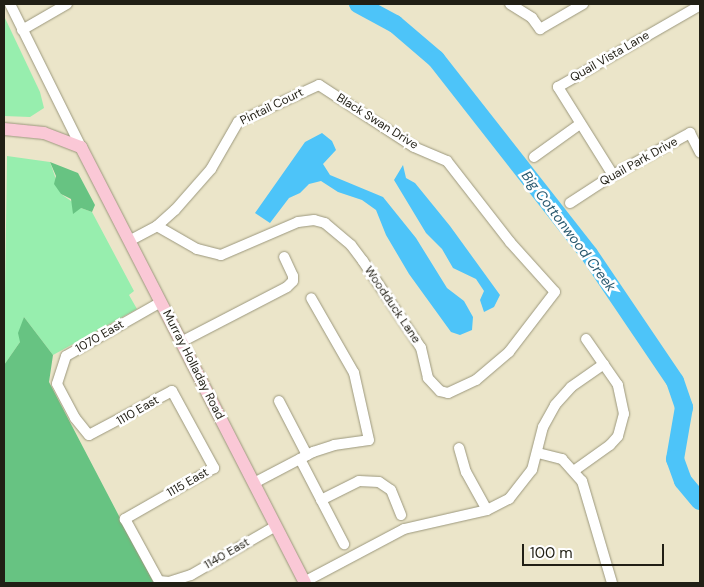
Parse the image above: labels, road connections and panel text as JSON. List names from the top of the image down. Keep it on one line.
{"streets":{"main road":["Murray Holladay Road"],"street":["Quail Vista Lane","Pintail Court","Black Swan Drive","Quail Park Drive","Woodduck Lane","1070 East","1110 East","1115 East","1140 East"]},"crossings":[["Quail Vista Lane","Quail Park Drive"],["Pintail Court","Black Swan Drive"],["Pintail Court","Woodduck Lane"],["Pintail Court","Murray Holladay Road"],["Black Swan Drive","Woodduck Lane"],["1070 East","Murray Holladay Road"],["1070 East","1110 East"],["Murray Holladay Road","1140 East"],["1110 East","1115 East"],["1115 East","1140 East"]],"water":["Big Cottonwood Creek"],"scale_bar":"100 m"}
